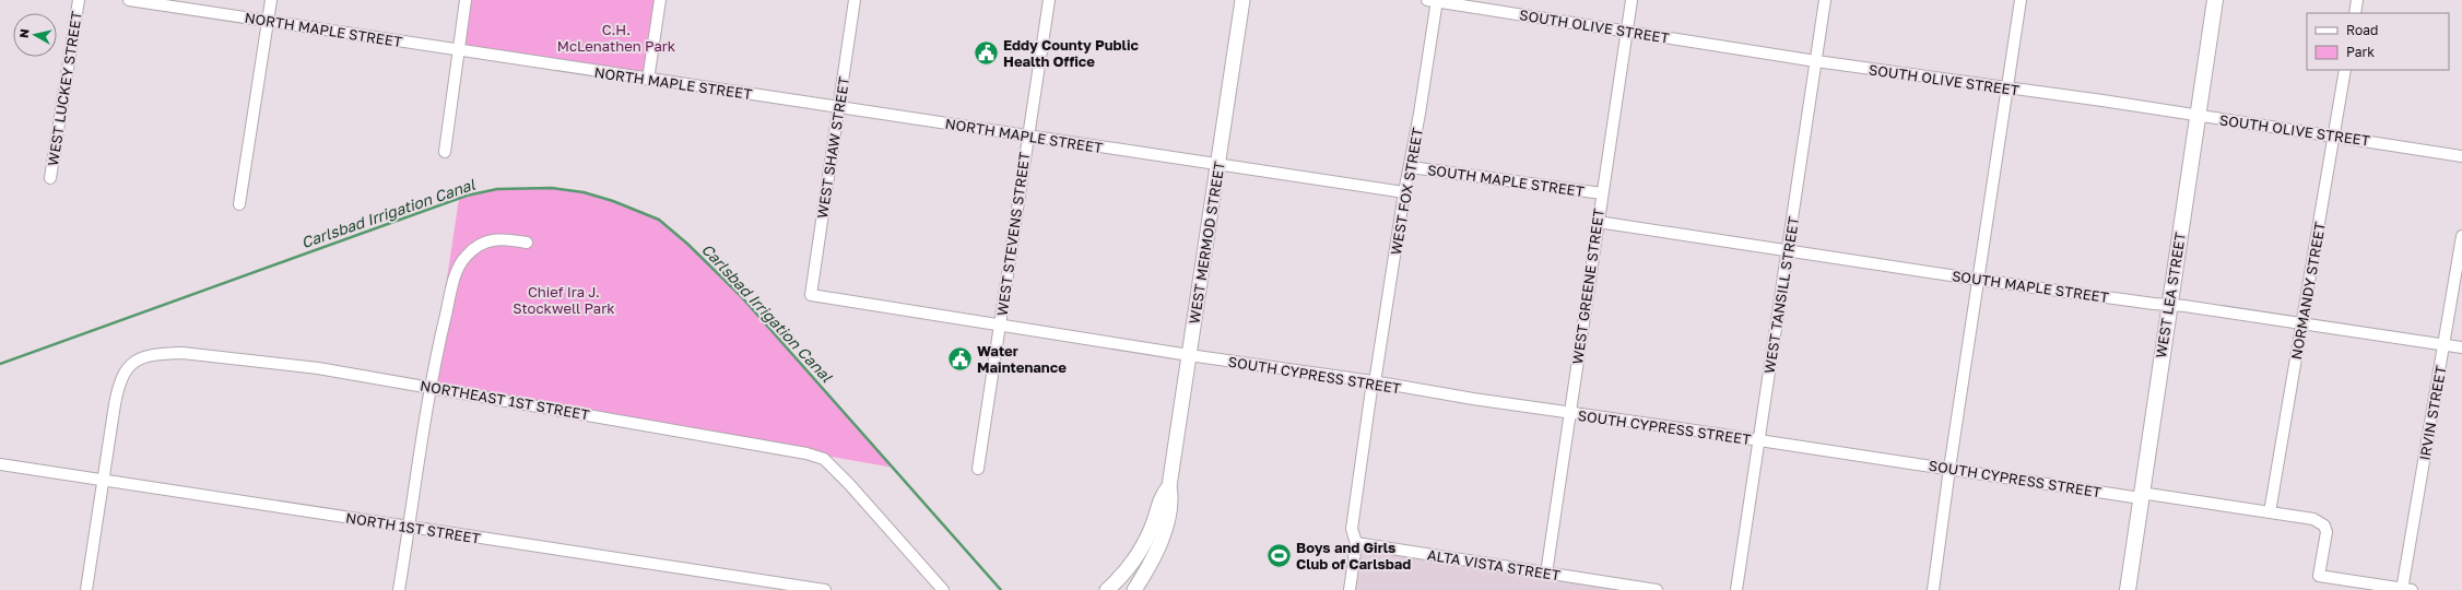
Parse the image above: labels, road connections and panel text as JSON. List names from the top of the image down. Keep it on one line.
{"streets":{"main road":["WEST LEA STREET"],"street":["SOUTH OLIVE STREET","NORTH MAPLE STREET","WEST LUCKEY STREET","WEST SHAW STREET","SOUTH MAPLE STREET","WEST FOX STREET","WEST STEVENS STREET","WEST MERMOD STREET","WEST GREENE STREET","NORMANDY STREET","WEST TANSILL STREET","SOUTH CYPRESS STREET","NORTHEAST 1ST STREET","IRVIN STREET","NORTH 1ST STREET","ALTA VISTA STREET"]},"crossings":[["SOUTH OLIVE STREET","WEST FOX STREET"],["SOUTH OLIVE STREET","WEST GREENE STREET"],["SOUTH OLIVE STREET","NORMANDY STREET"],["SOUTH OLIVE STREET","WEST TANSILL STREET"],["SOUTH OLIVE STREET","WEST LEA STREET"],["NORTH MAPLE STREET","WEST SHAW STREET"],["NORTH MAPLE STREET","WEST STEVENS STREET"],["NORTH MAPLE STREET","WEST MERMOD STREET"],["WEST SHAW STREET","SOUTH CYPRESS STREET"],["SOUTH MAPLE STREET","WEST FOX STREET"],["SOUTH MAPLE STREET","WEST GREENE STREET"],["SOUTH MAPLE STREET","NORMANDY STREET"],["SOUTH MAPLE STREET","WEST TANSILL STREET"],["SOUTH MAPLE STREET","WEST LEA STREET"],["SOUTH MAPLE STREET","IRVIN STREET"],["WEST FOX STREET","SOUTH CYPRESS STREET"],["WEST FOX STREET","ALTA VISTA STREET"],["WEST STEVENS STREET","SOUTH CYPRESS STREET"],["WEST MERMOD STREET","SOUTH CYPRESS STREET"],["WEST GREENE STREET","SOUTH CYPRESS STREET"],["WEST GREENE STREET","ALTA VISTA STREET"],["NORMANDY STREET","SOUTH CYPRESS STREET"],["WEST TANSILL STREET","SOUTH CYPRESS STREET"],["WEST LEA STREET","SOUTH CYPRESS STREET"],["SOUTH CYPRESS STREET","IRVIN STREET"],["NORTHEAST 1ST STREET","NORTH 1ST STREET"]],"water":["Carlsbad Irrigation Canal"],"parks":["C.H. McLenathen Park","Chief Ira J. Stockwell Park"],"places":{"public building":["Eddy County Public Health Office","Water Maintenance"],"sports":["Boys and Girls Club of Carlsbad"]},"legend":["Road","Park"],"north":"left"}
